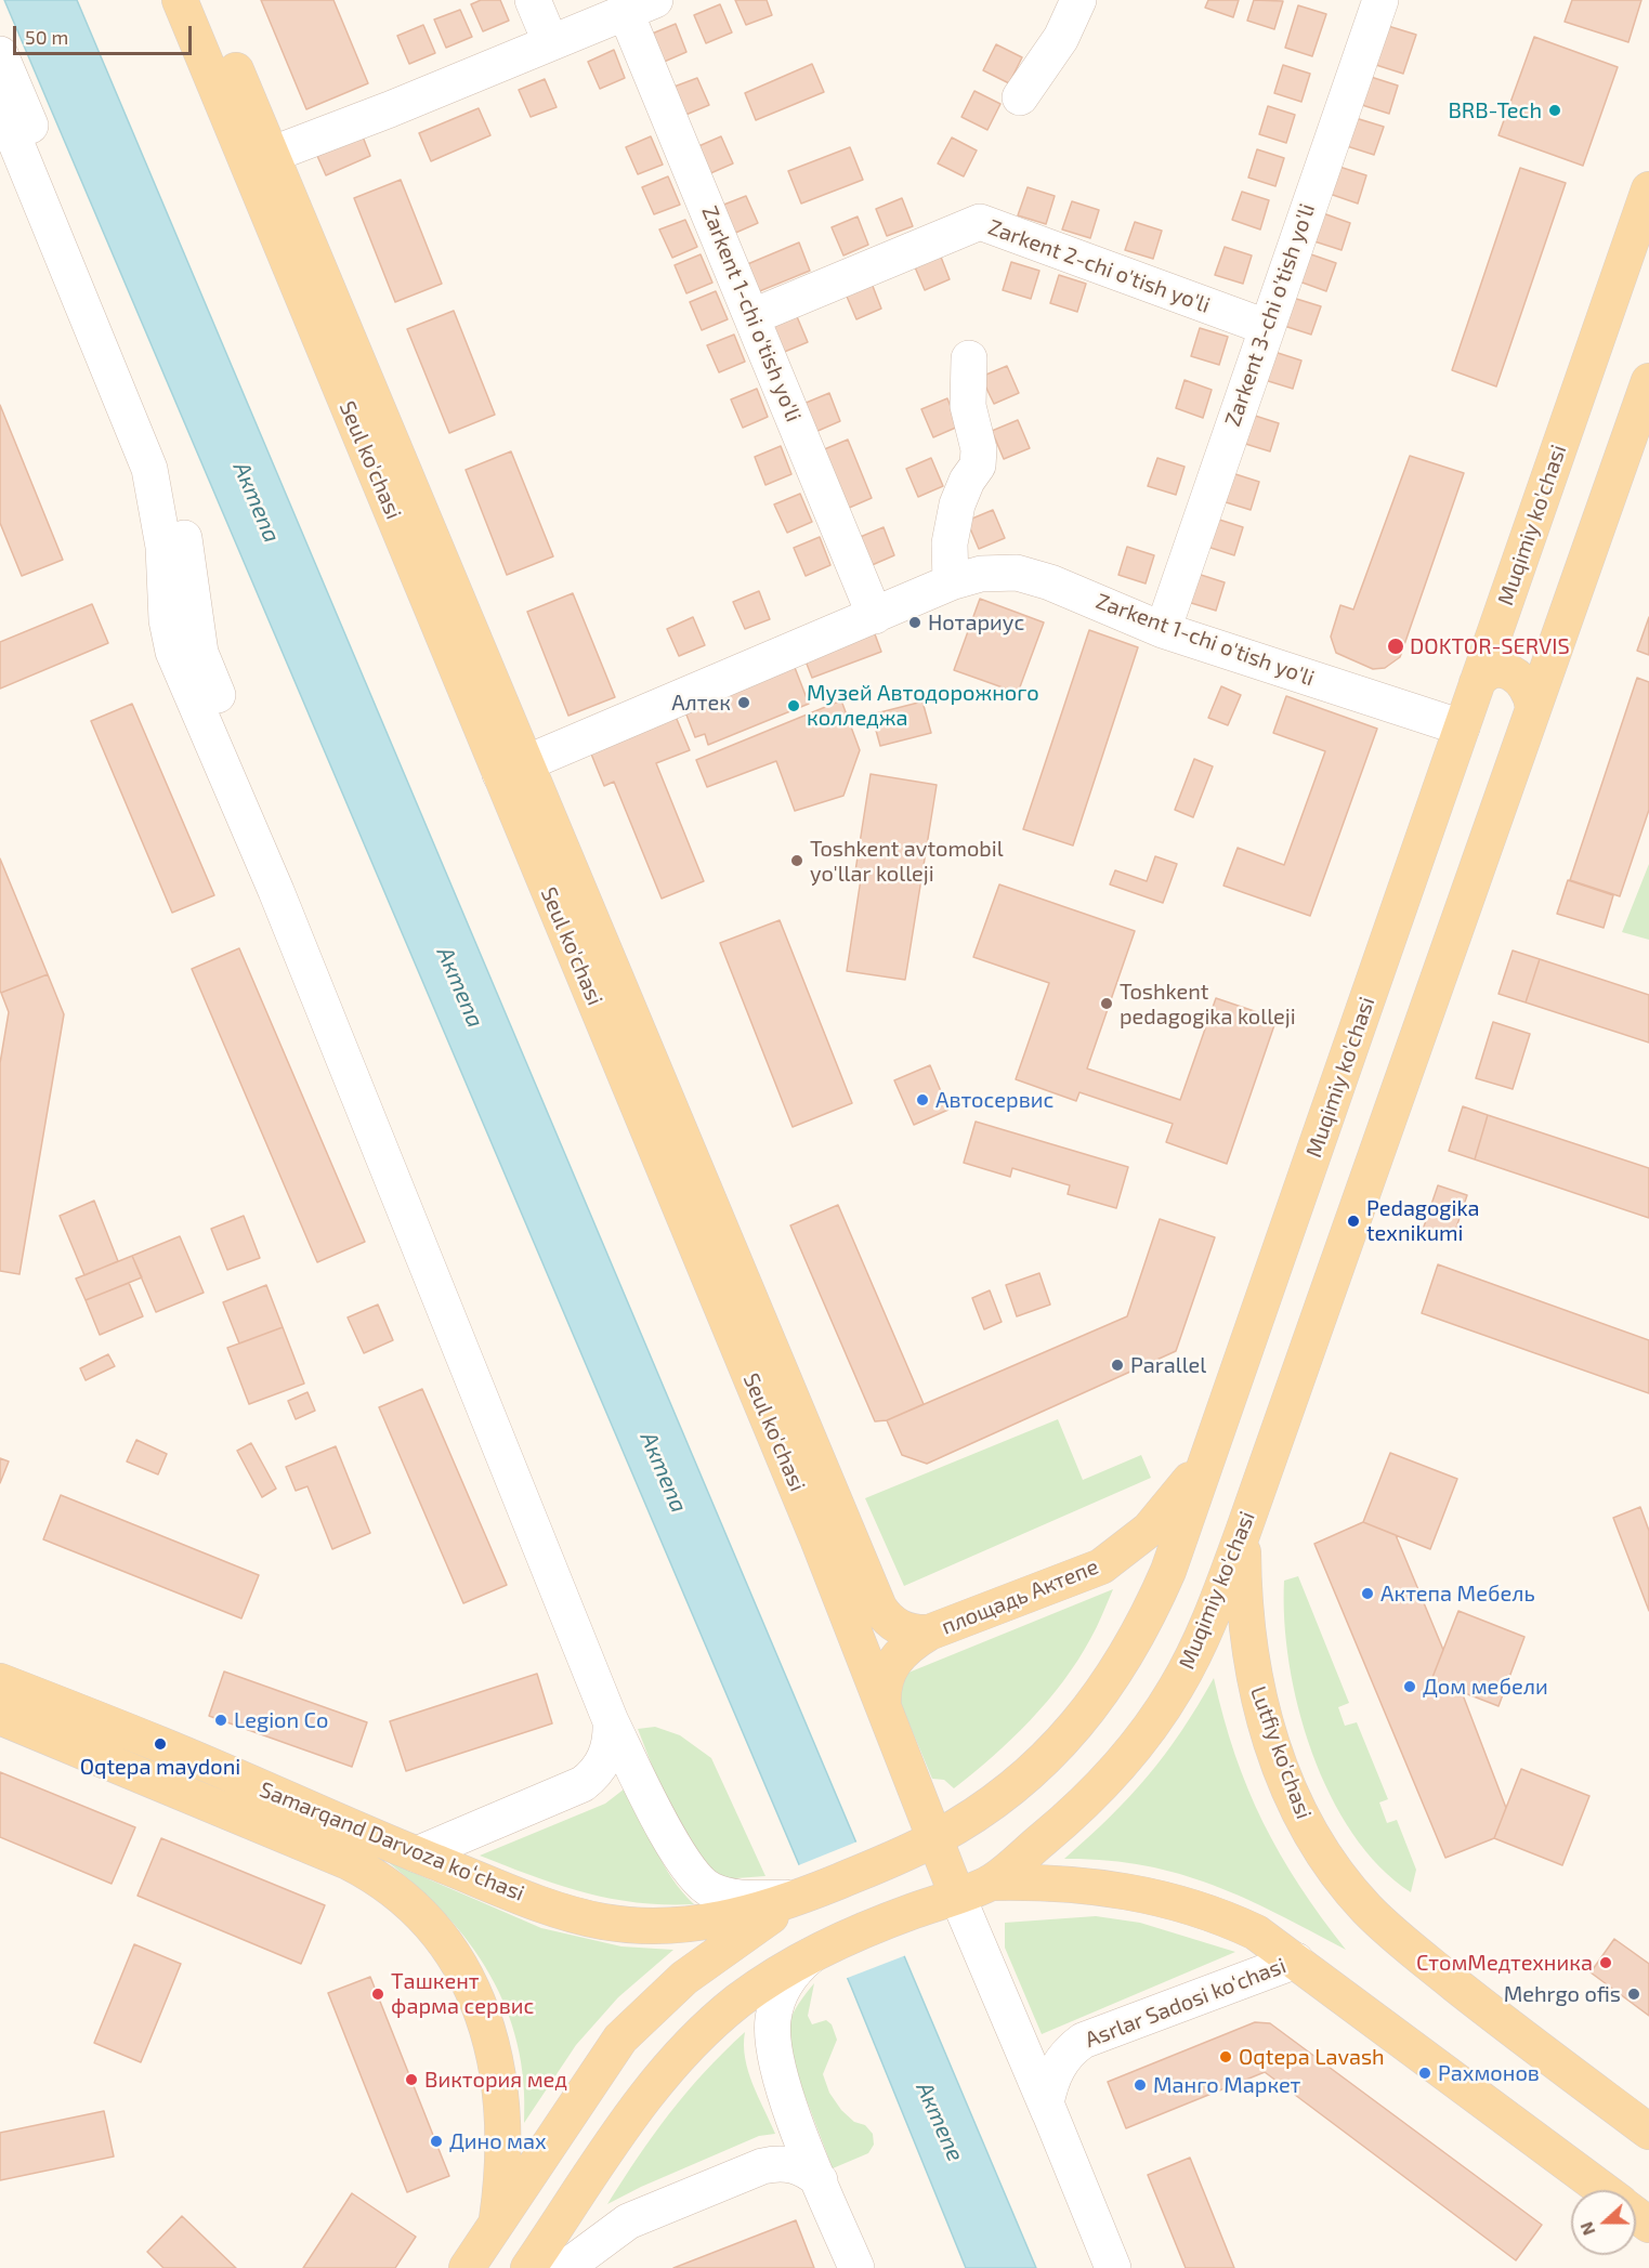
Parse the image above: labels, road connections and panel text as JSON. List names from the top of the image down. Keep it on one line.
{"streets":{"main road":["Seul ko'chasi","Muqimiy ko'chasi","площадь Актепе","Lutfiy ko'chasi","Samarqand Darvoza koʻchasi"],"street":["Zarkent 2-chi o'tish yo'li","Zarkent 1-chi o'tish yo'li","Zarkent 3-chi o'tish yo'li","Asrlar Sadosi ko‘chasi"]},"crossings":[["Zarkent 2-chi o'tish yo'li","Zarkent 1-chi o'tish yo'li"],["Zarkent 2-chi o'tish yo'li","Zarkent 3-chi o'tish yo'li"],["Zarkent 1-chi o'tish yo'li","Zarkent 3-chi o'tish yo'li"],["Zarkent 1-chi o'tish yo'li","Seul ko'chasi"],["Zarkent 1-chi o'tish yo'li","Muqimiy ko'chasi"],["Seul ko'chasi","Muqimiy ko'chasi"],["Seul ko'chasi","площадь Актепе"],["Seul ko'chasi","Asrlar Sadosi ko‘chasi"],["Muqimiy ko'chasi","площадь Актепе"],["Muqimiy ko'chasi","Lutfiy ko'chasi"],["Muqimiy ko'chasi","Samarqand Darvoza koʻchasi"],["Muqimiy ko'chasi","Asrlar Sadosi ko‘chasi"]],"water":["Актепа","Актепе"],"places":["BRB-Tech","Нотариус","DOKTOR-SERVIS","Алтек","Музей Автодорожного колледжа","Toshkent avtomobil yo'llar kolleji","Toshkent pedagogika kolleji","Автосервис","Pedagogika texnikumi","Parallel","Актепа Мебель","Дом мебели","Legion Co","Oqtepa maydoni","СтомМедтехника","Ташкент фарма сервис","Mehrgo ofis","Oqtepa Lavash","Рахмонов","Виктория мед","Манго Маркет","Дино мах"],"scale_bar":"50 m","north":"left"}
